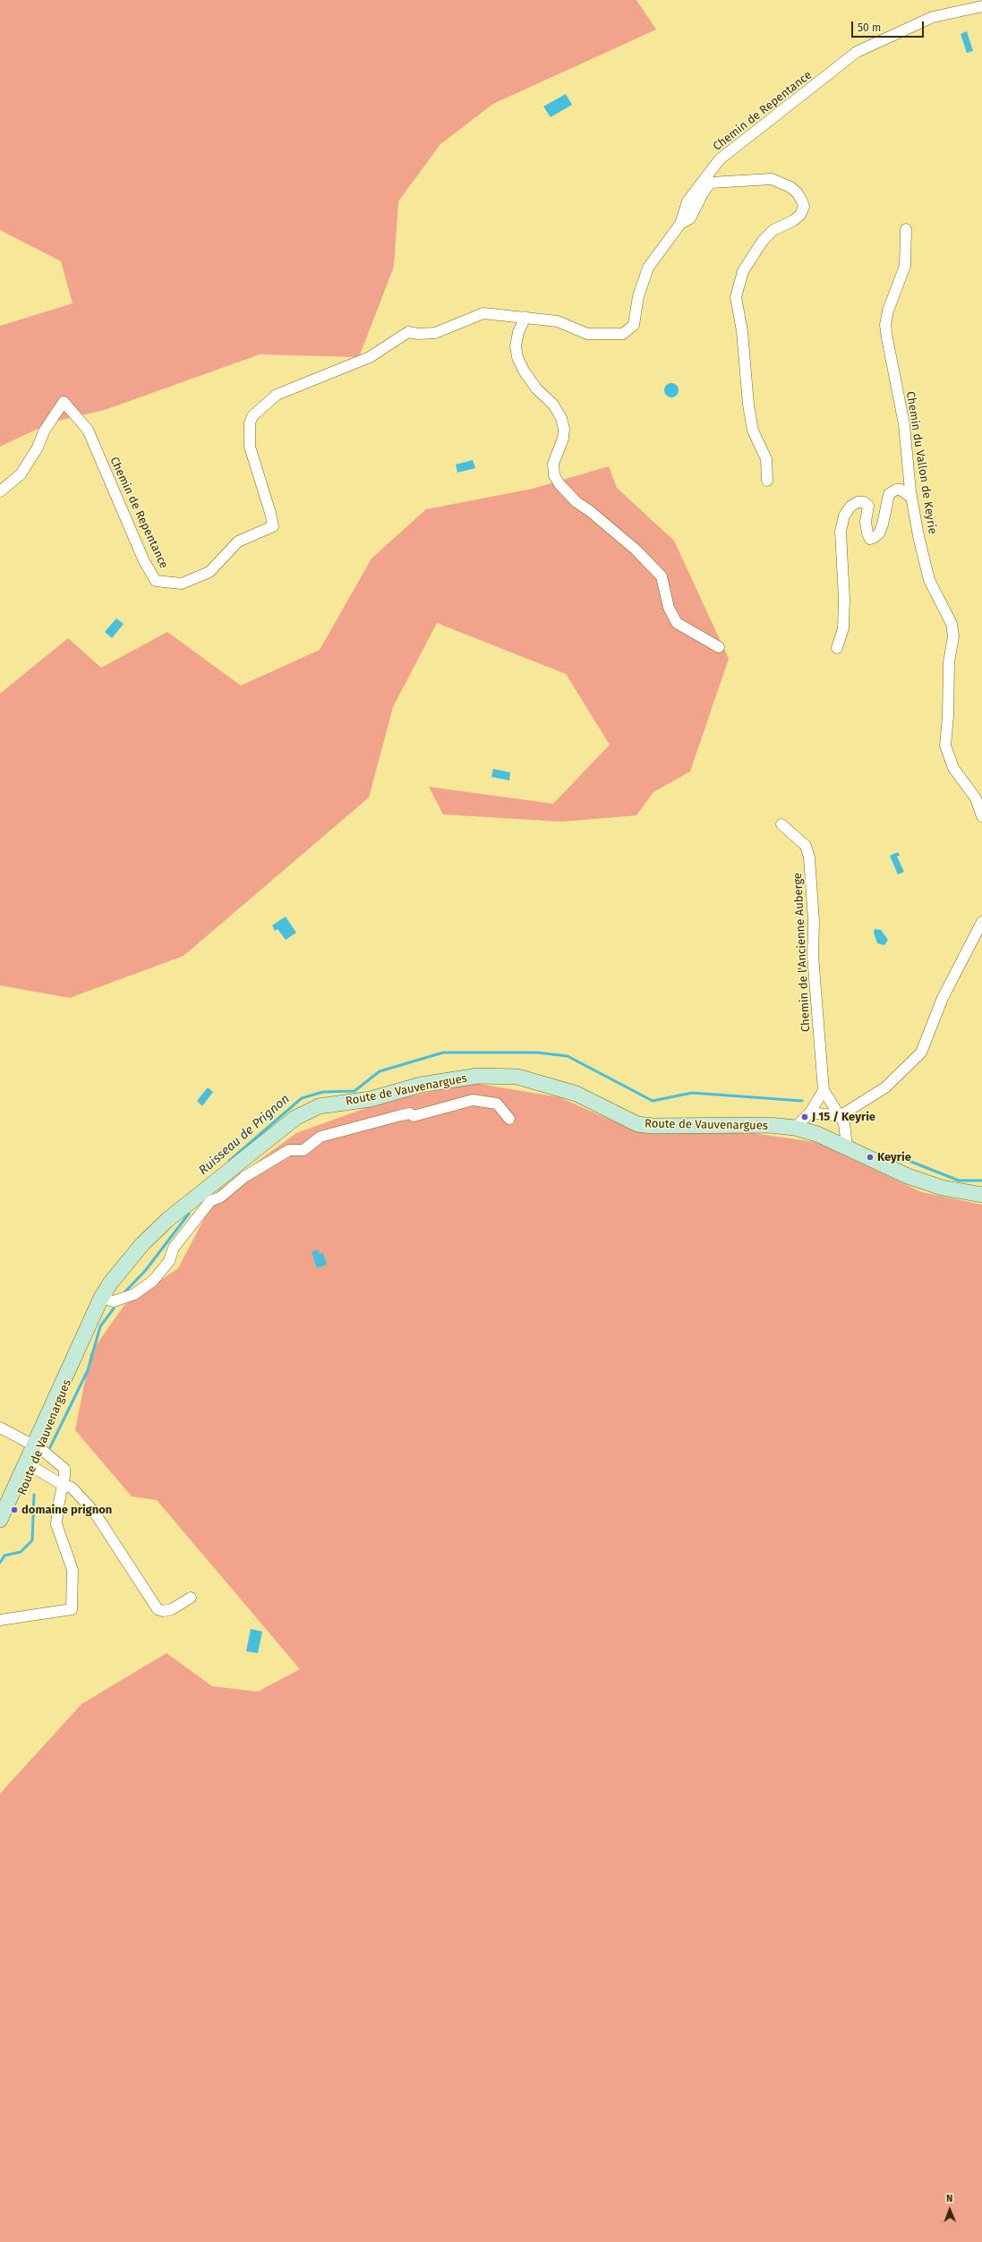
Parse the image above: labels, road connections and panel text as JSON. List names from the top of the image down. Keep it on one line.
{"streets":{"main road":["Route de Vauvenargues"],"street":["Chemin de Repentance","Chemin du Vallon de Keyrie","Chemin de l'Ancienne Auberge"]},"water":["Ruisseau de Prignon"],"places":["J 15 / Keyrie","Keyrie","domaine prignon"],"scale_bar":"50 m","north":"top"}
